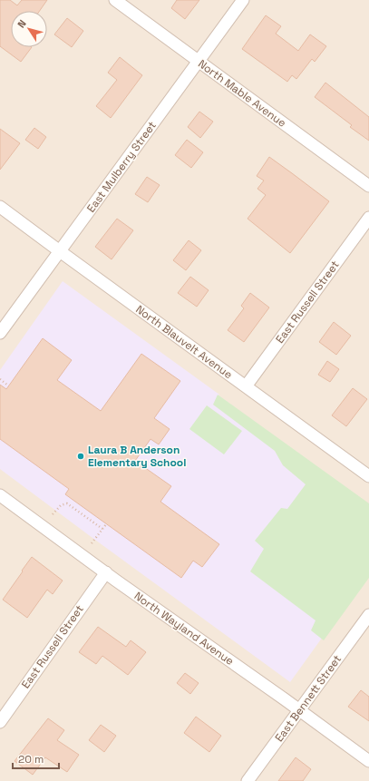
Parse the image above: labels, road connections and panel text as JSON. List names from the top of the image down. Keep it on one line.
{"streets":{"street":["North Mable Avenue","East Mulberry Street","East Russell Street","North Blauvelt Avenue","North Wayland Avenue","East Bennett Street"]},"crossings":[["North Mable Avenue","East Mulberry Street"],["East Mulberry Street","North Blauvelt Avenue"],["East Russell Street","North Blauvelt Avenue"],["East Russell Street","North Wayland Avenue"],["North Wayland Avenue","East Bennett Street"]],"places":["Laura B Anderson Elementary School"],"scale_bar":"20 m","north":"top left"}
